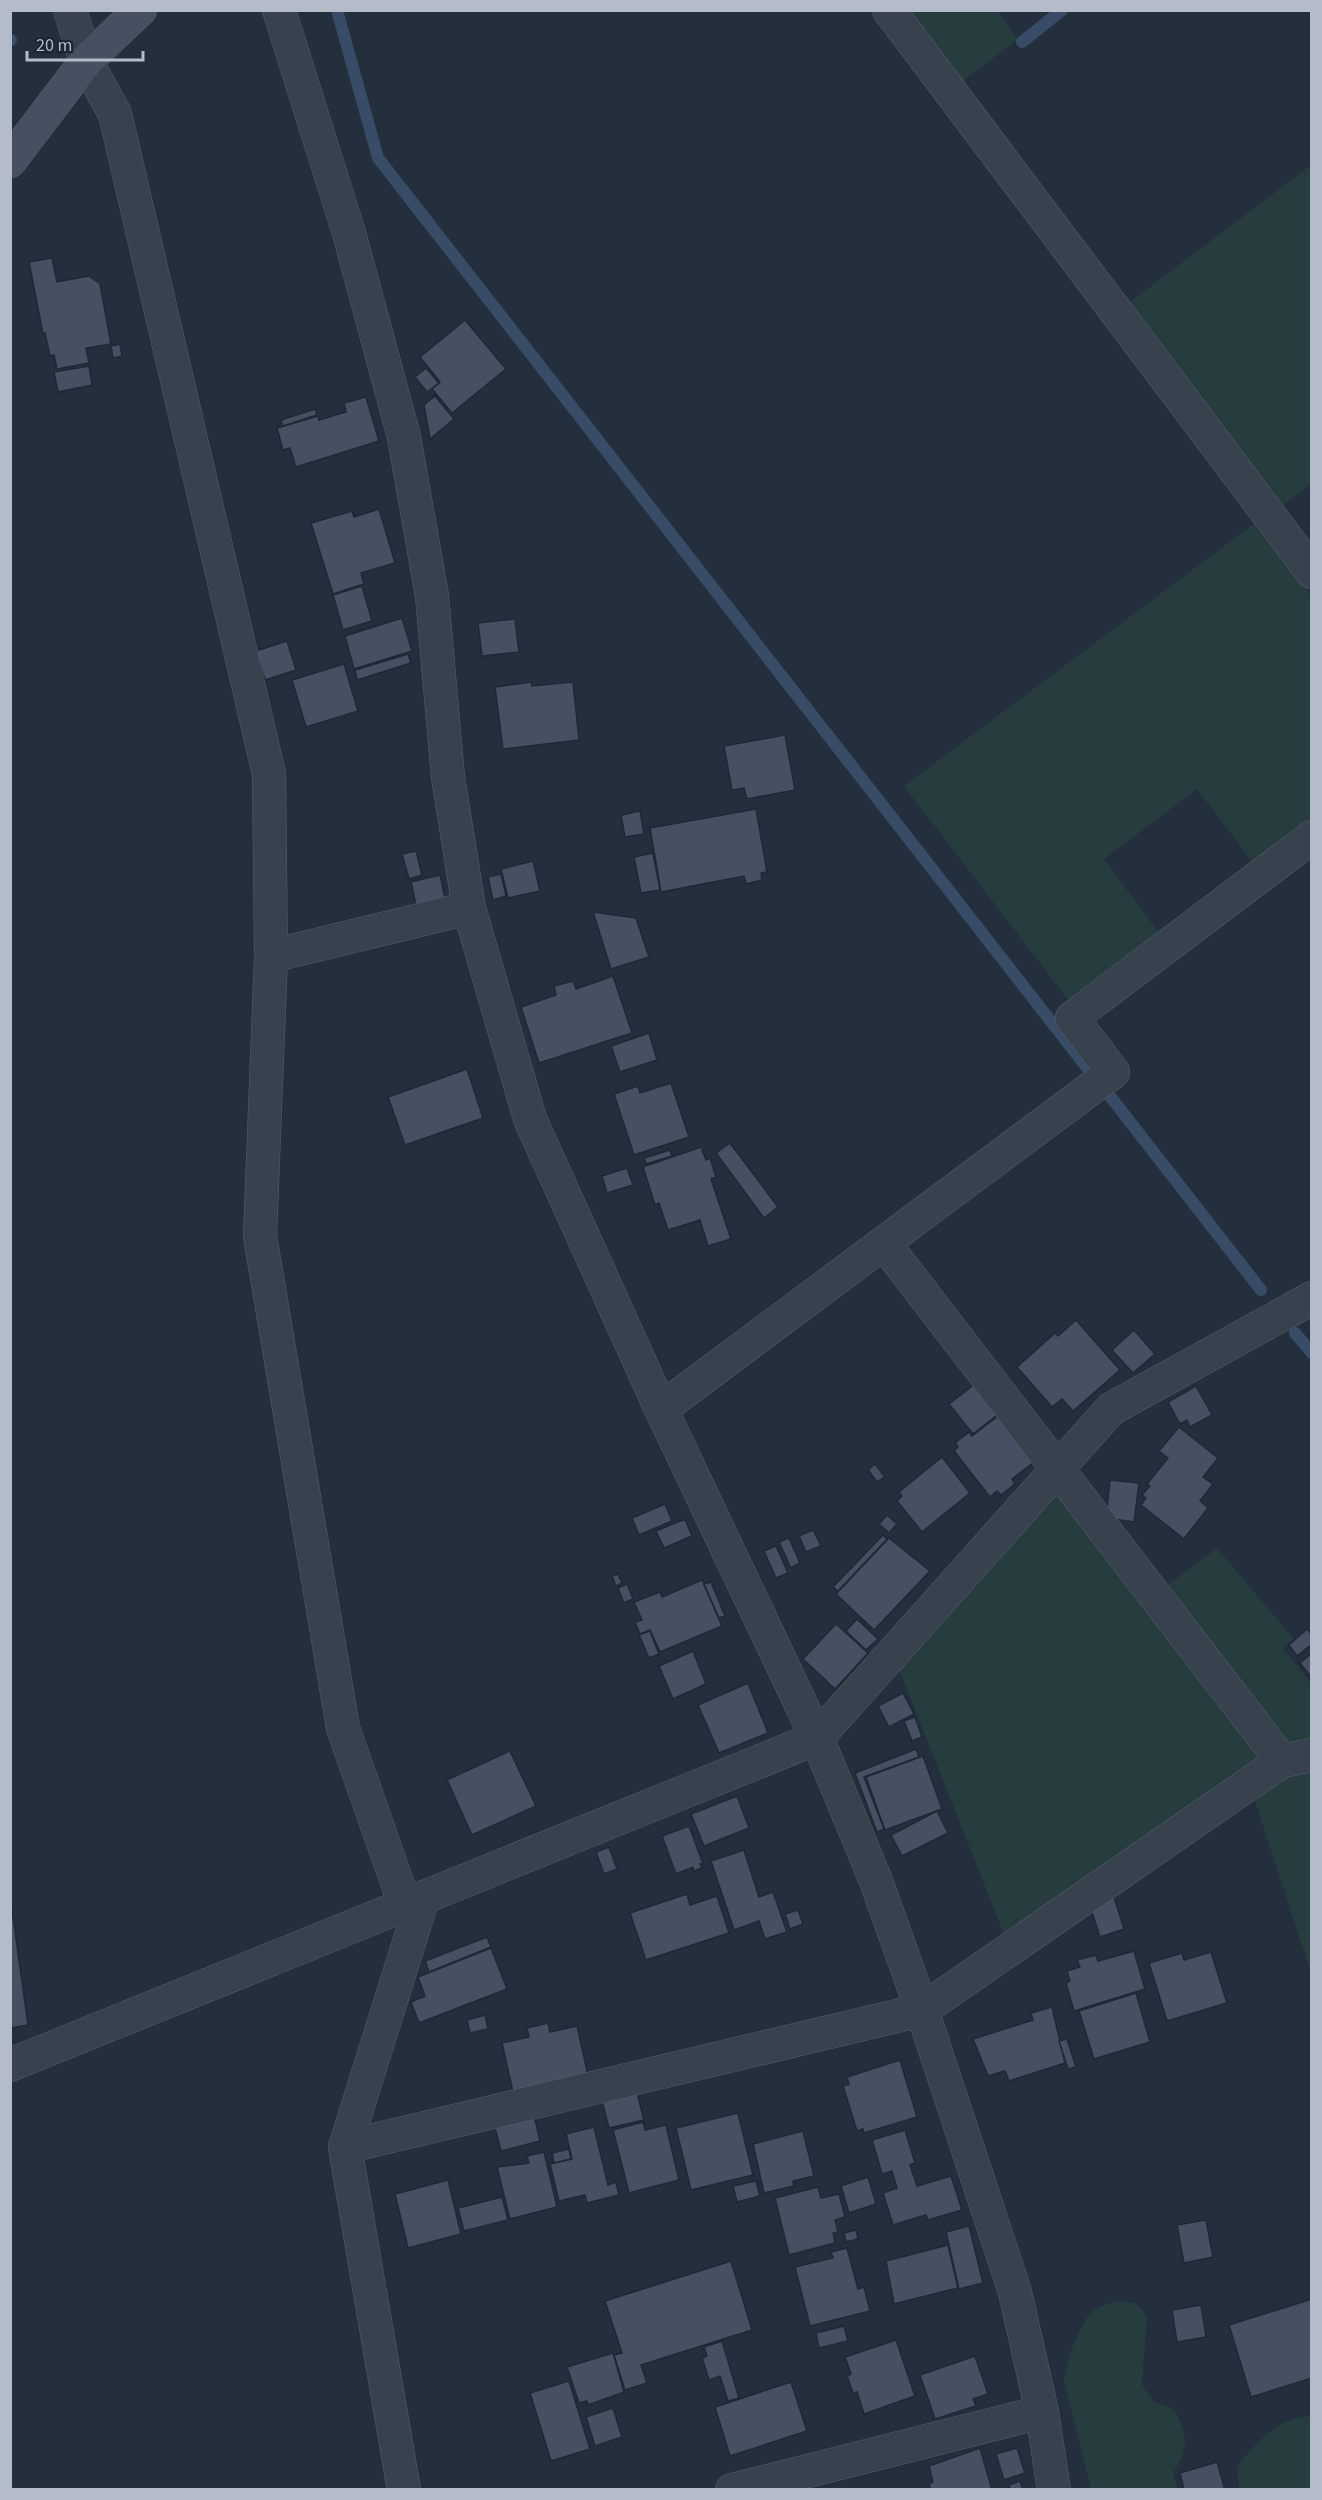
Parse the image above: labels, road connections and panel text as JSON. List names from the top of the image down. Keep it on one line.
{"scale_bar":"20 m"}
